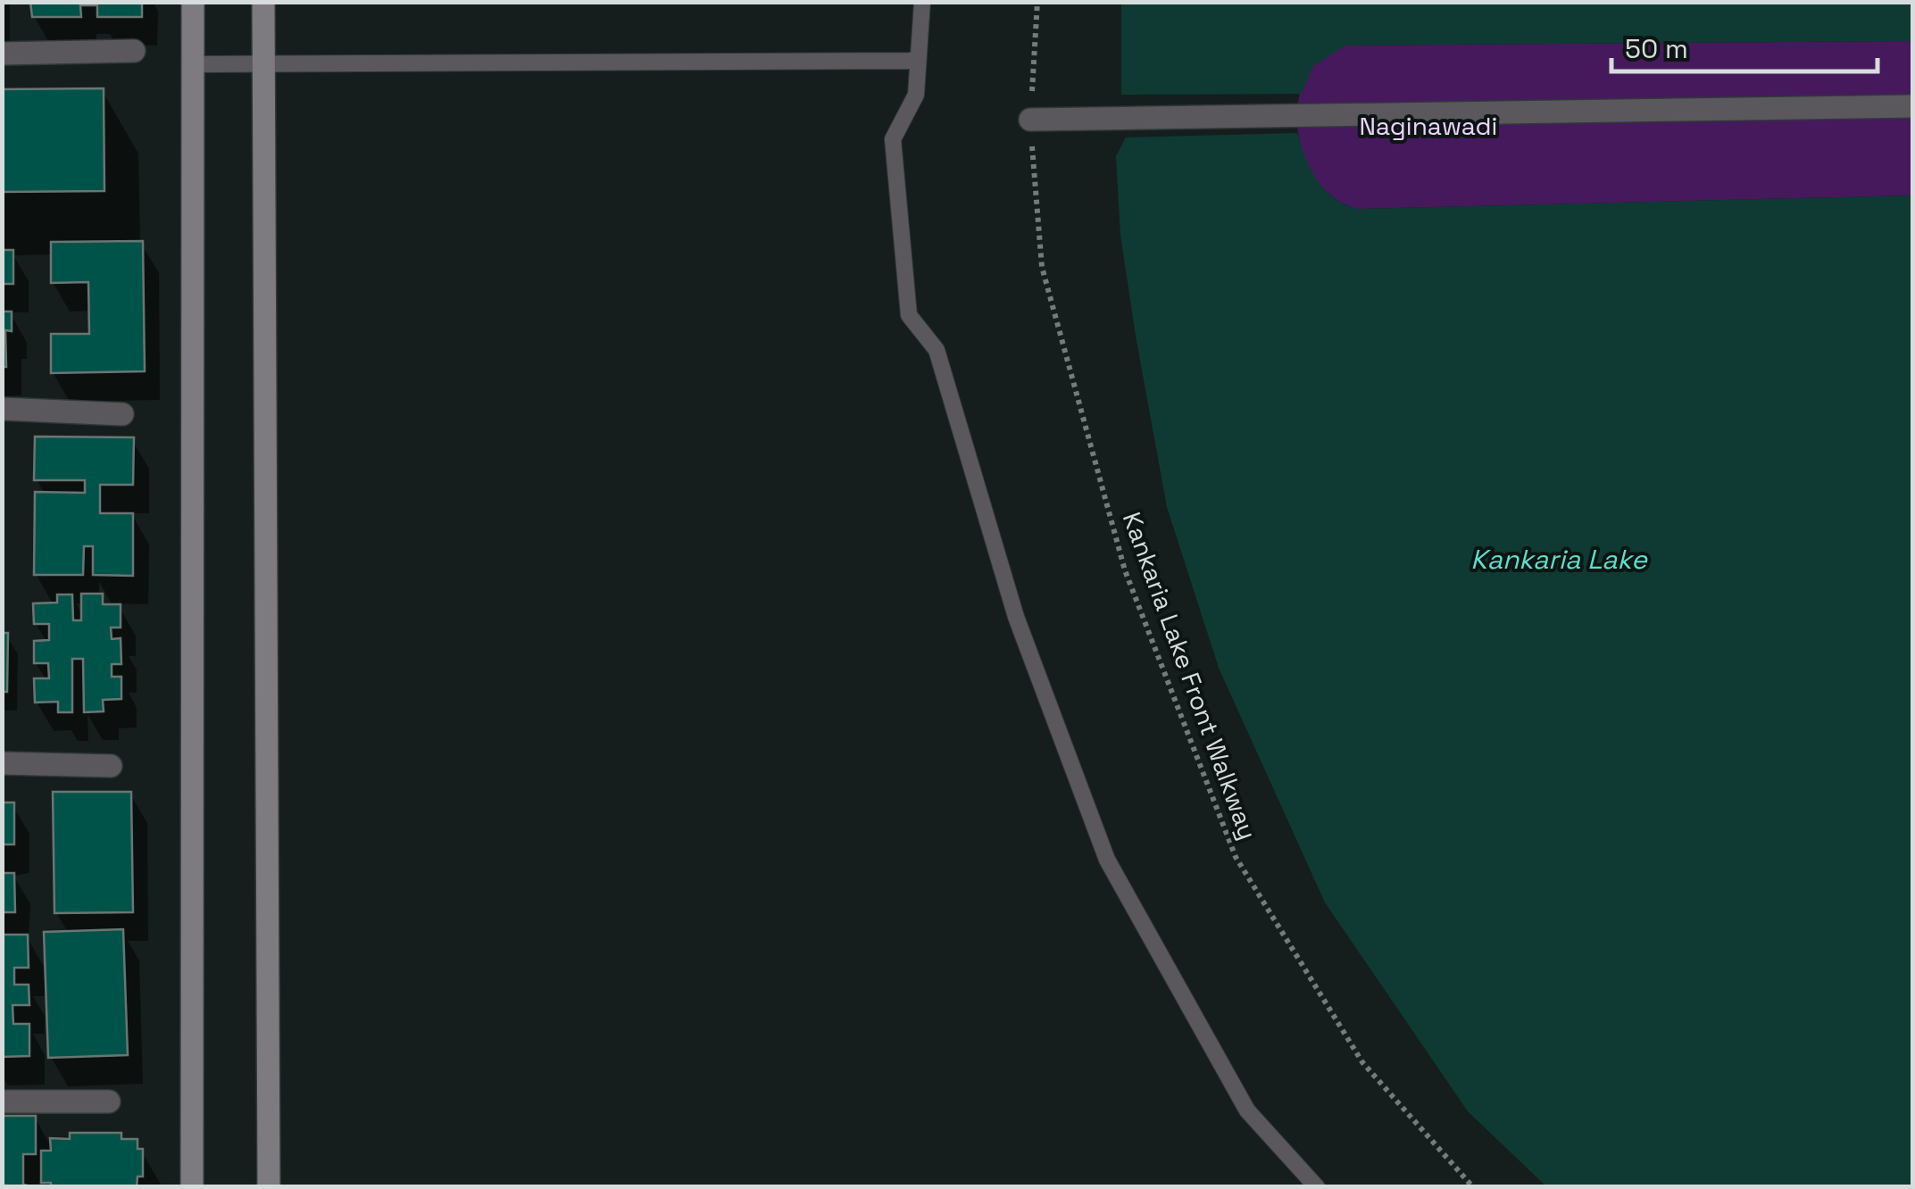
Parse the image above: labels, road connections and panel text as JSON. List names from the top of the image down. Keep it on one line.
{"streets":{"path":["Kankaria Lake Front Walkway"]},"water":["Kankaria Lake"],"parks":["Naginawadi"],"scale_bar":"50 m"}
